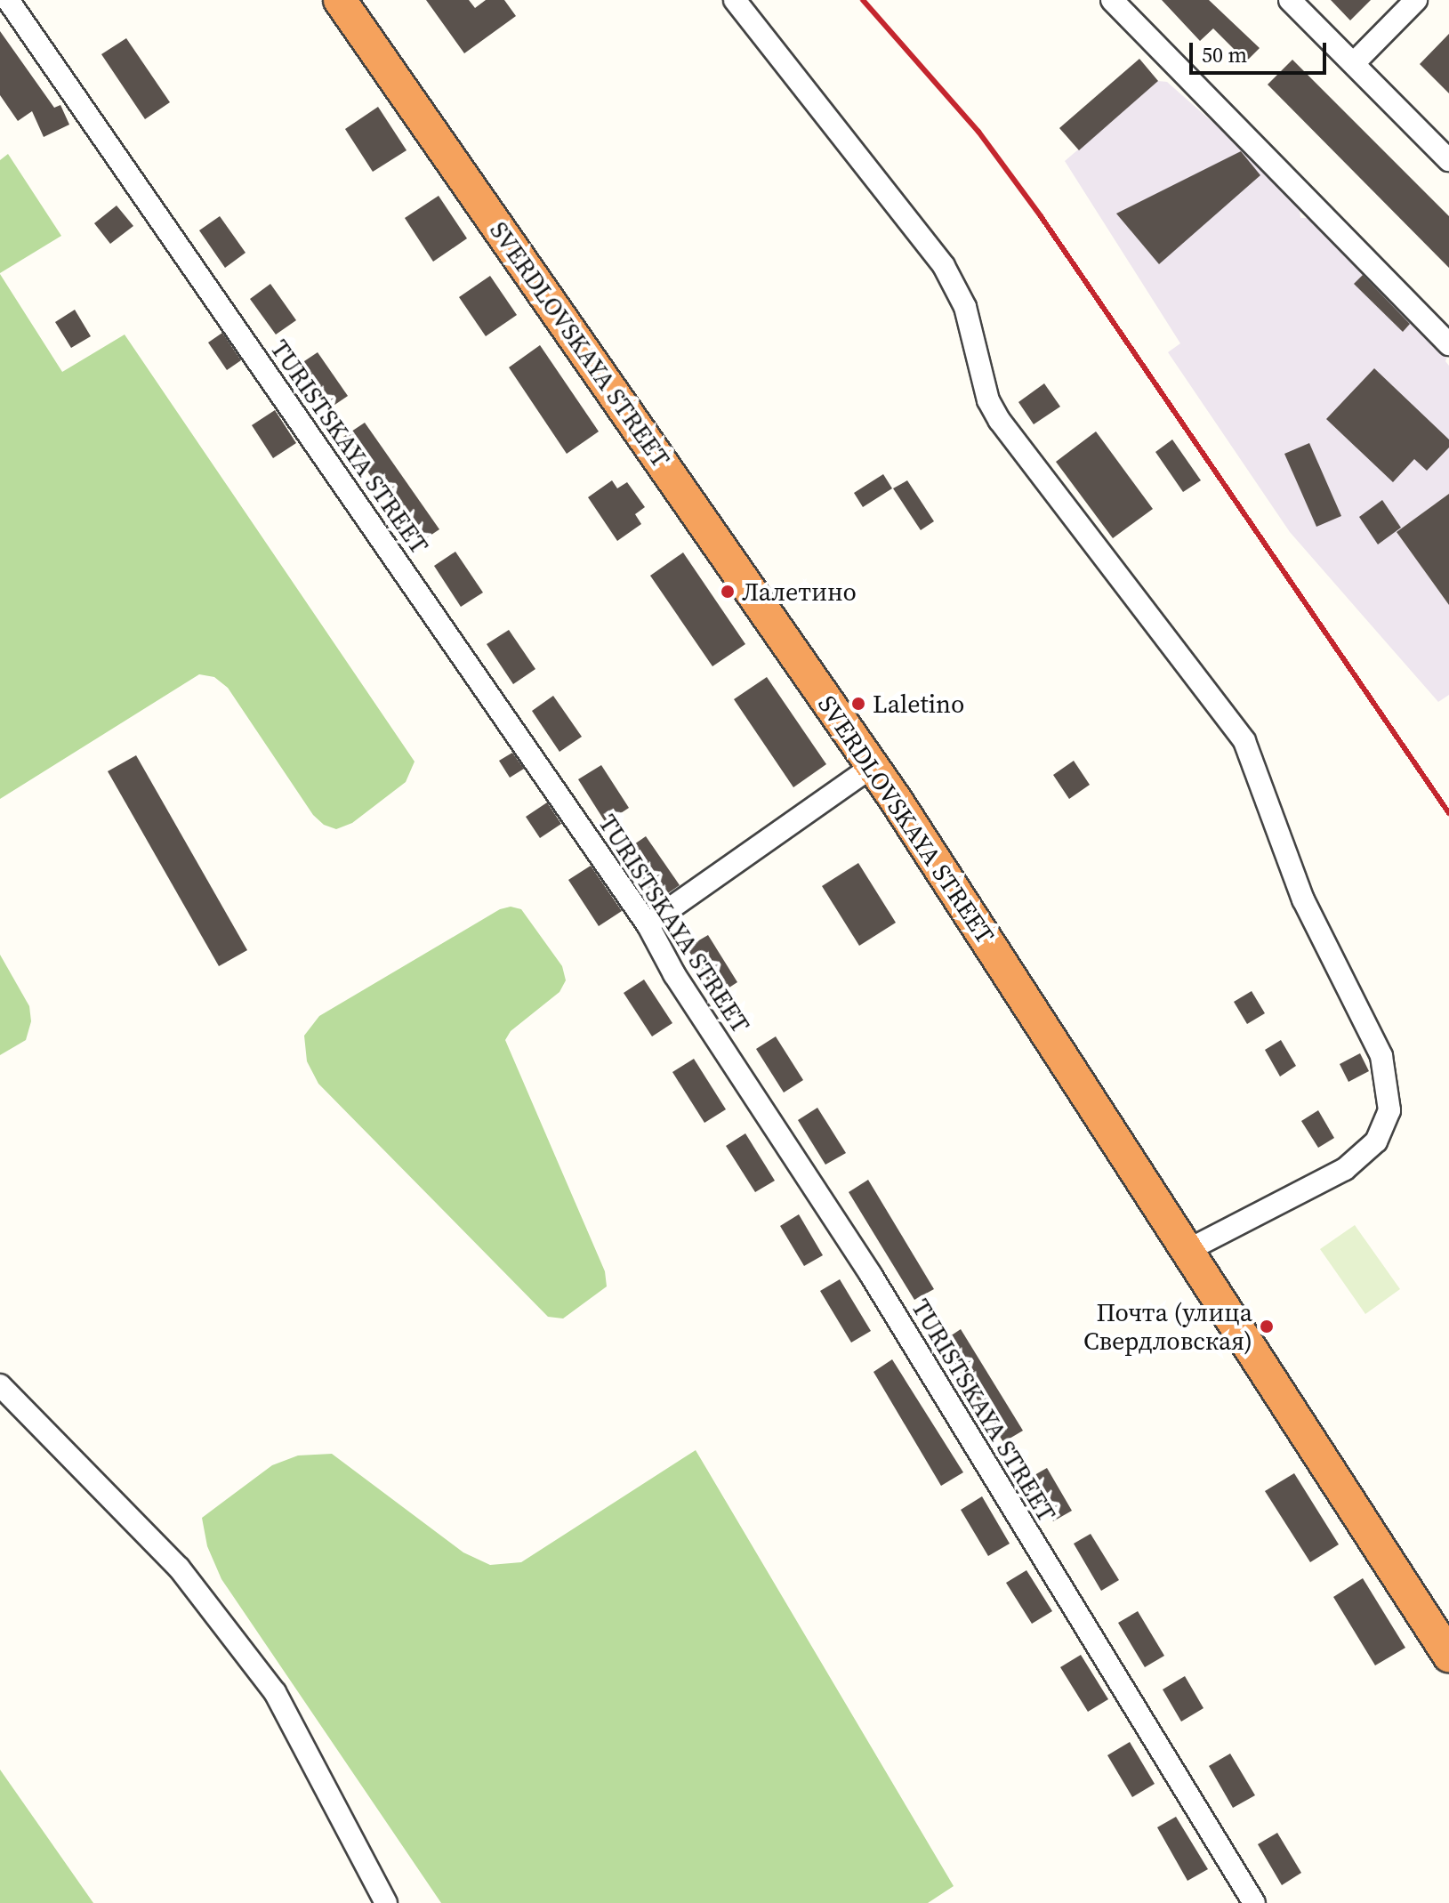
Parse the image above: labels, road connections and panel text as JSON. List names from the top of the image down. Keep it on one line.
{"streets":{"highway":["SVERDLOVSKAYA STREET"],"street":["TURISTSKAYA STREET"]},"places":["Лалетино","Laletino","Почта (улица Свердловская)"],"scale_bar":"50 m"}
